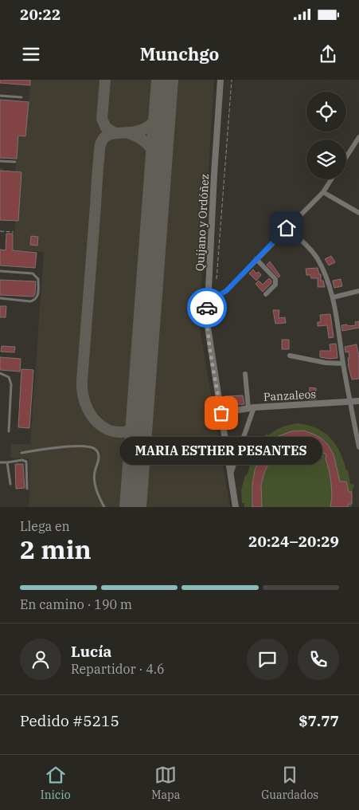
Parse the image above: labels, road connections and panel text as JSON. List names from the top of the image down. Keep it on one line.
{"streets":{"street":["Quijano y Ordóñez","Panzaleos"]},"crossings":[["Quijano y Ordóñez","Panzaleos"]],"places":["MARIA ESTHER PESANTES"],"page":{"status":"20:22","header":"Munchgo","bubble":"MARIA ESTHER PESANTES","heading":["2 min","Llega en","20:24–20:29"],"panel":["Lucía","Repartidor · 4.6","Pedido #5215","$7.77"],"bar":"En camino · 190 m","tabs":["Inicio","Mapa","Guardados"]}}
